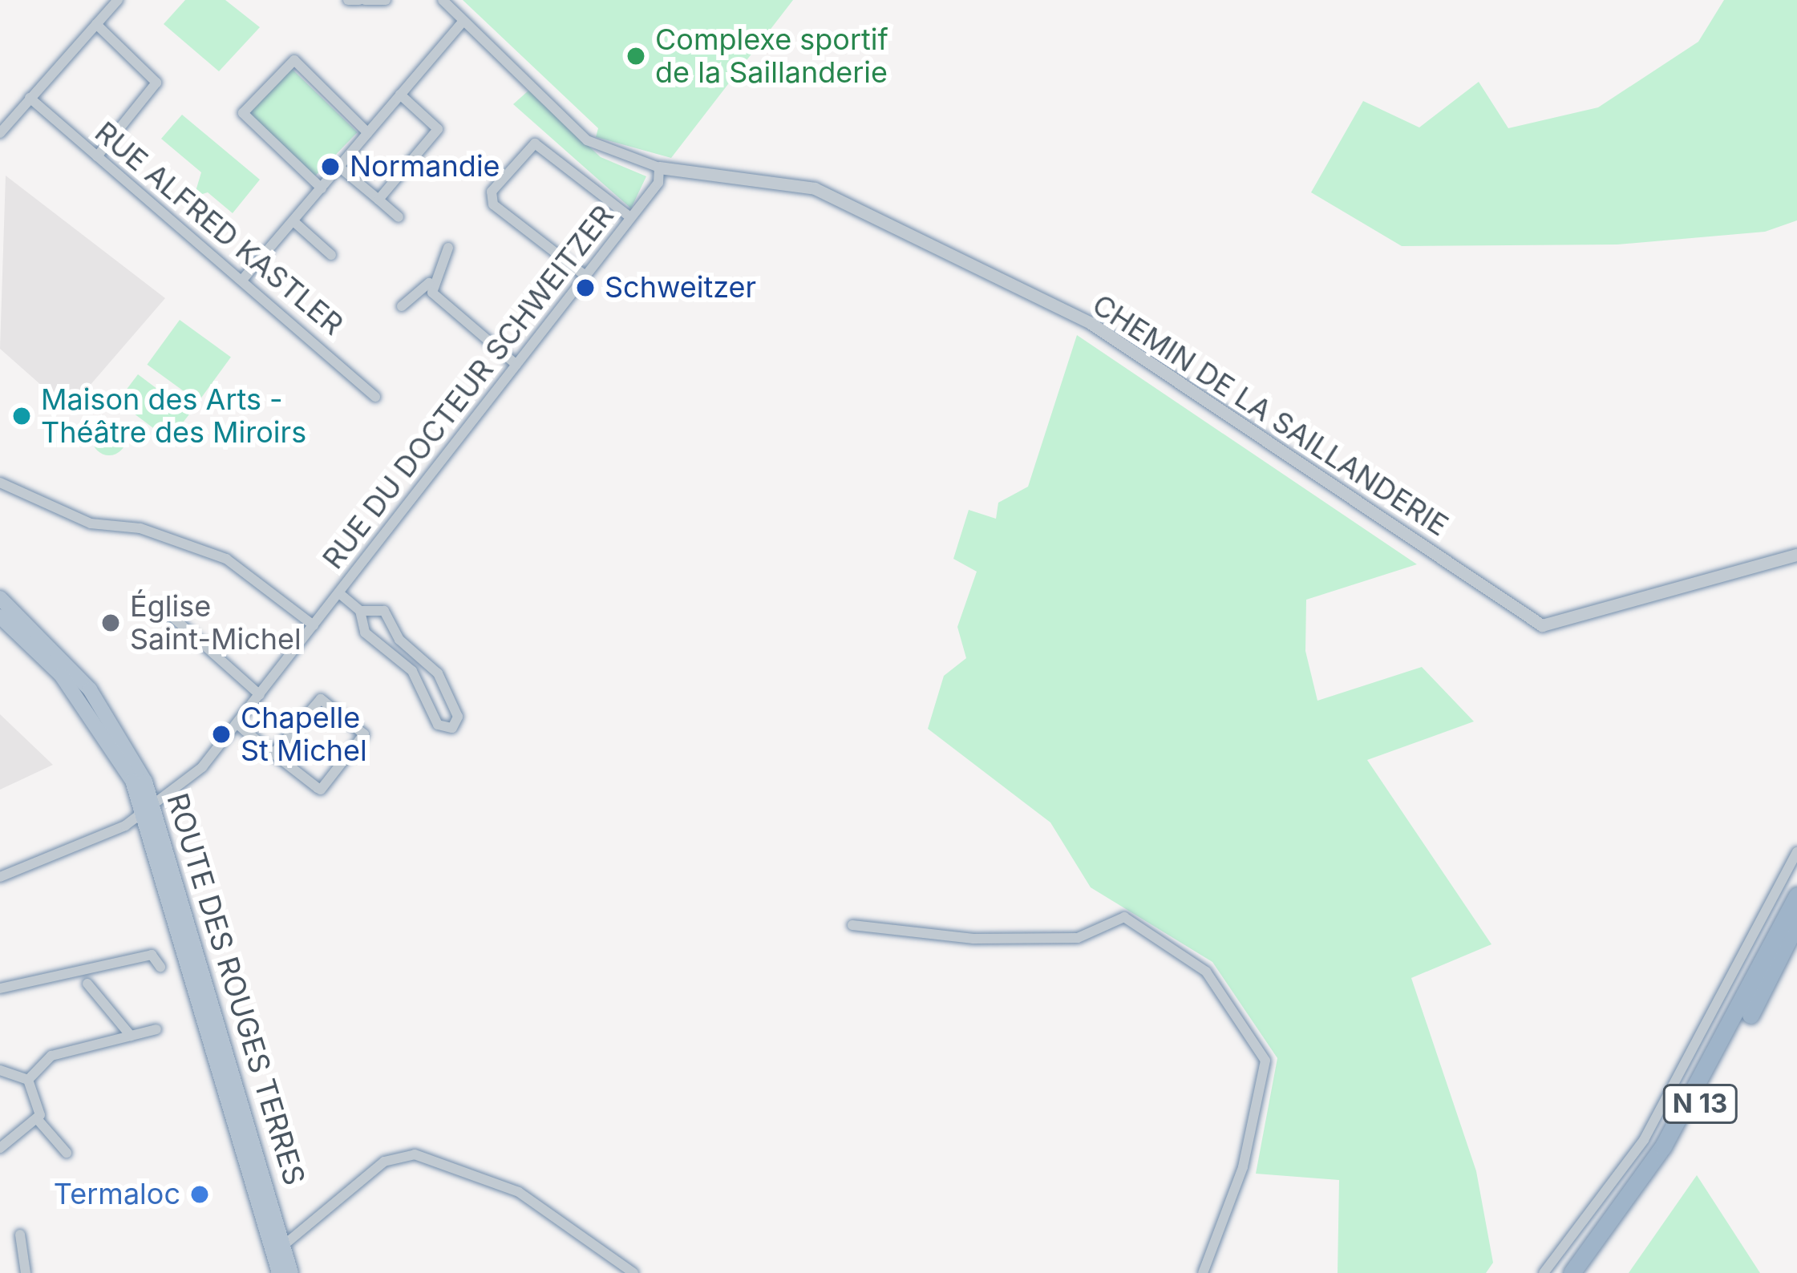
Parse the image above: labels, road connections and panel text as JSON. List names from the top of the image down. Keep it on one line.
{"streets":{"highway":["N 13"],"main road":["ROUTE DES ROUGES TERRES"],"street":["RUE ALFRED KASTLER","RUE DU DOCTEUR SCHWEITZER","CHEMIN DE LA SAILLANDERIE"]},"crossings":[["RUE DU DOCTEUR SCHWEITZER","CHEMIN DE LA SAILLANDERIE"],["RUE DU DOCTEUR SCHWEITZER","ROUTE DES ROUGES TERRES"]],"places":["Complexe sportif de la Saillanderie","Normandie","Schweitzer","Maison des Arts - Théâtre des Miroirs","Église Saint-Michel","Chapelle St Michel","Termaloc"]}
